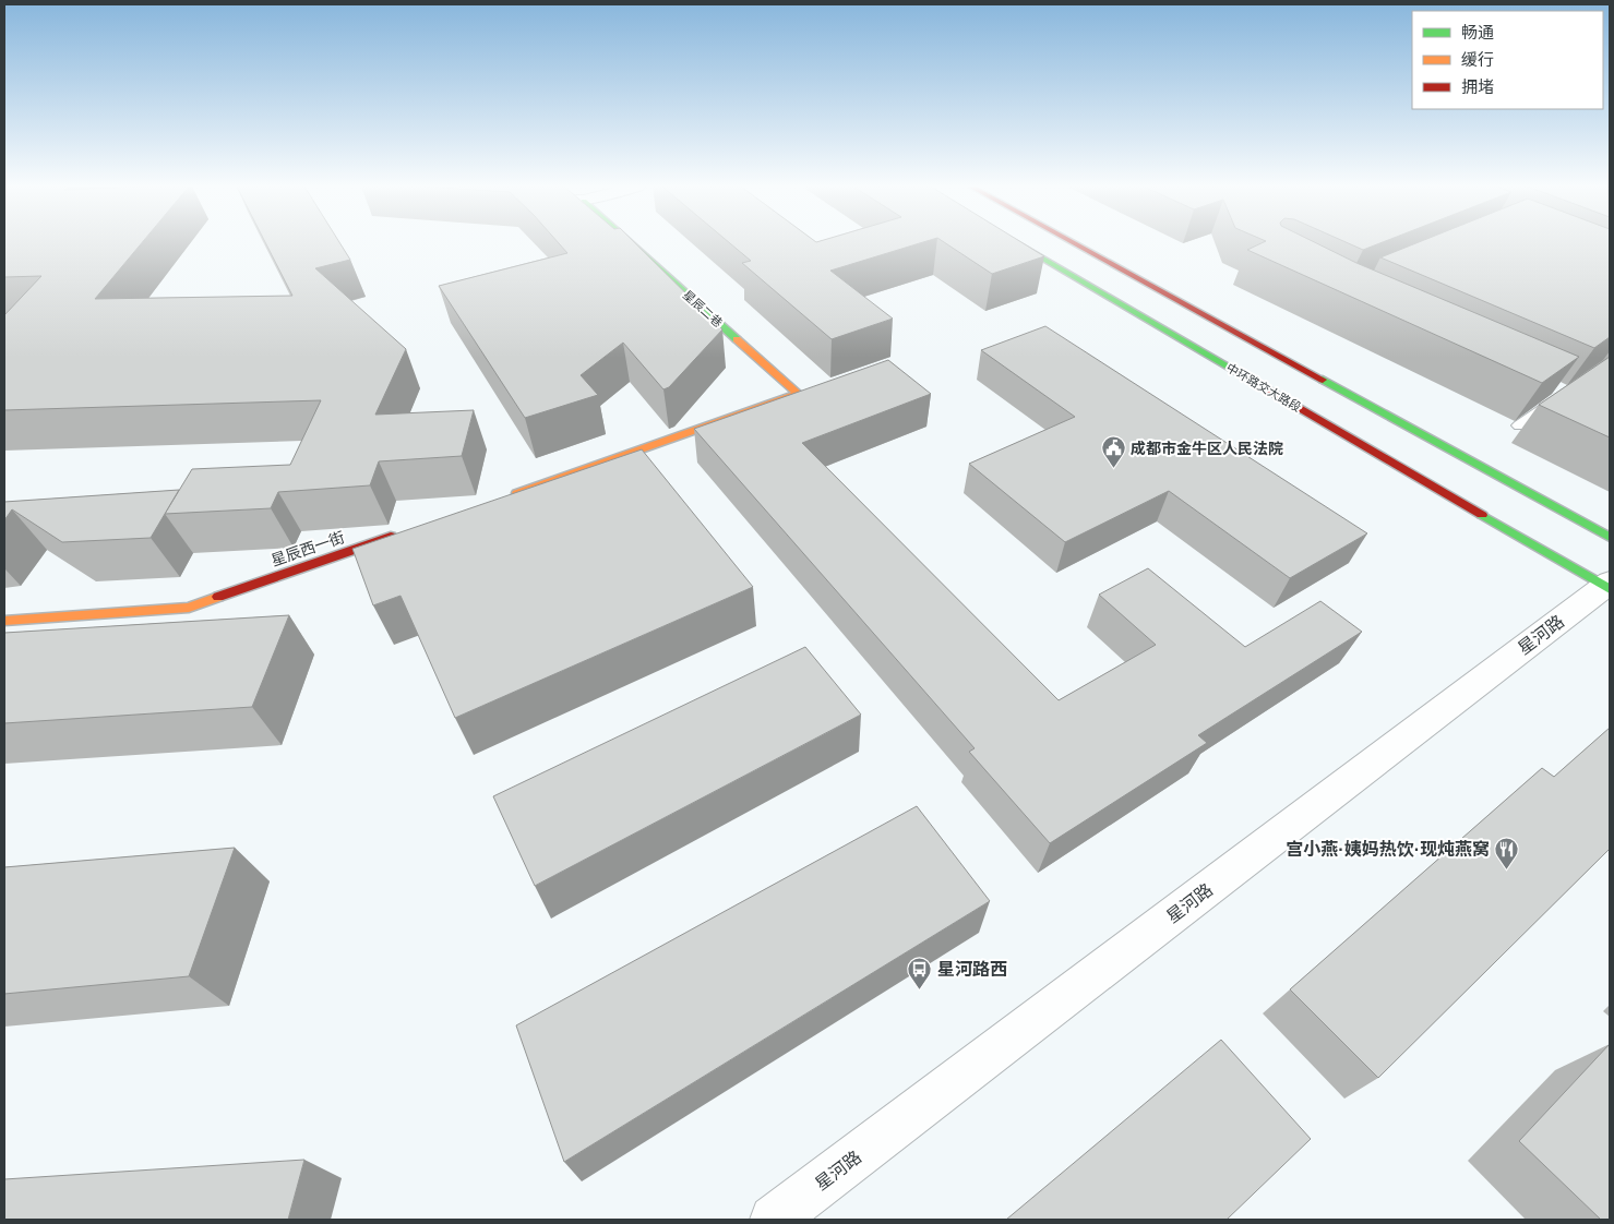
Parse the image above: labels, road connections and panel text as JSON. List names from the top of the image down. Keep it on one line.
{"streets":{"main road":["星辰二巷","中环路交大路段","星辰西一街"],"street":["星河路"]},"crossings":[["中环路交大路段","星河路"]],"places":{"public building":["成都市金牛区人民法院"],"restaurant":["宫小燕·姨妈热饮·现炖燕窝"],"bus stop":["星河路西"]},"legend":["畅通","缓行","拥堵"]}
